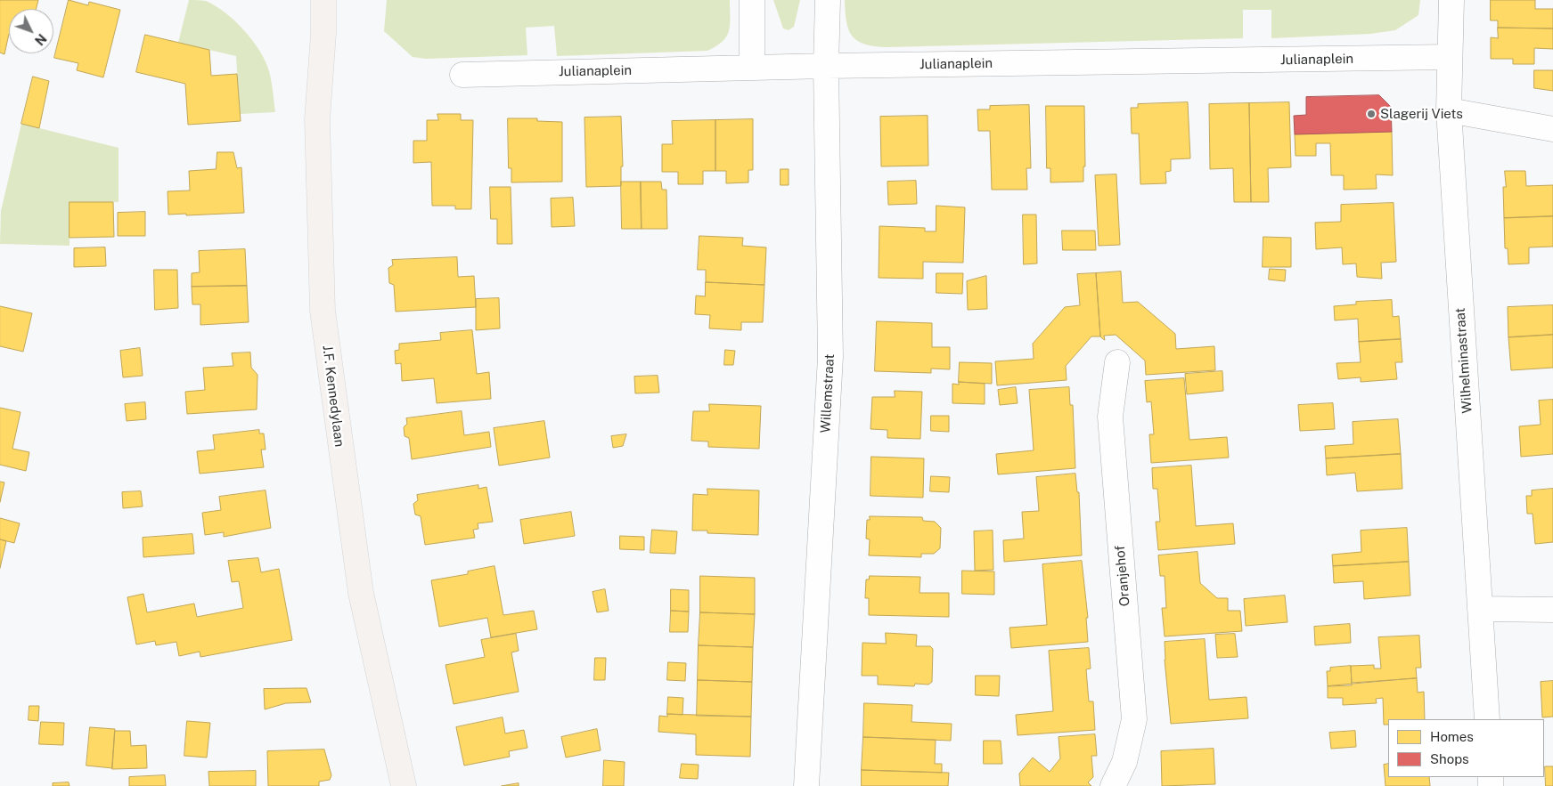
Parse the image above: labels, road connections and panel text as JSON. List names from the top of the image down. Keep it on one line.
{"streets":{"main road":["J.F. Kennedylaan"],"street":["Julianaplein","Wilhelminastraat","Willemstraat","Oranjehof"]},"crossings":[["Julianaplein","Wilhelminastraat"],["Julianaplein","Willemstraat"]],"places":["Slagerij Viets"],"legend":["Homes","Shops"],"north":"bottom right"}
